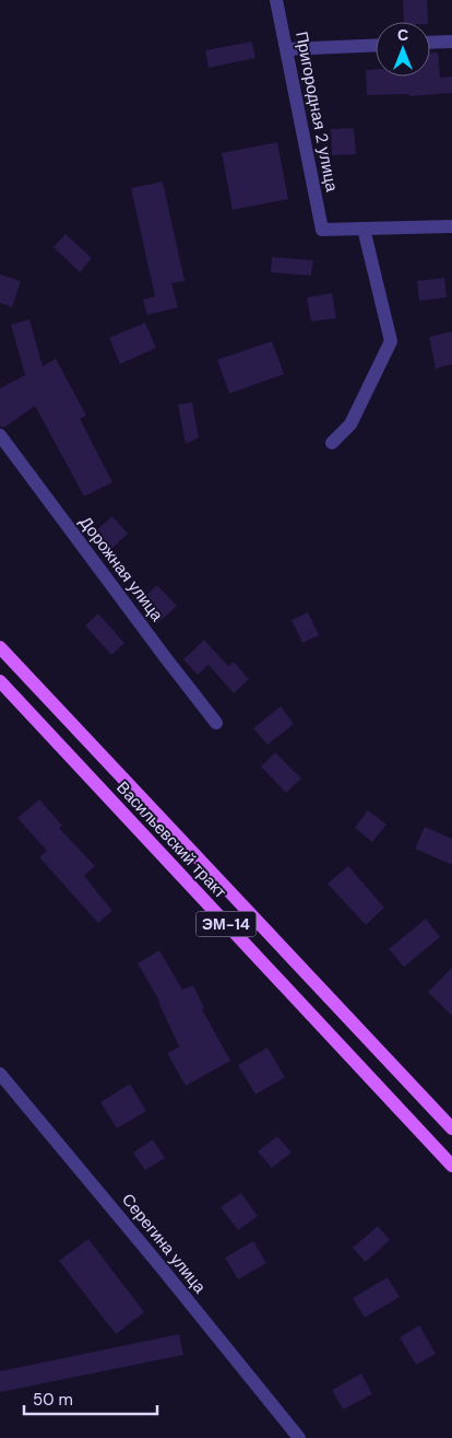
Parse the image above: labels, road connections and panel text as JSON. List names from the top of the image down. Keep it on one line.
{"streets":{"main road":["Васильевский тракт","ЭМ-14"],"street":["Пригородная 2 улица","Дорожная улица","Серегина улица"]},"scale_bar":"50 m","north":"top"}
